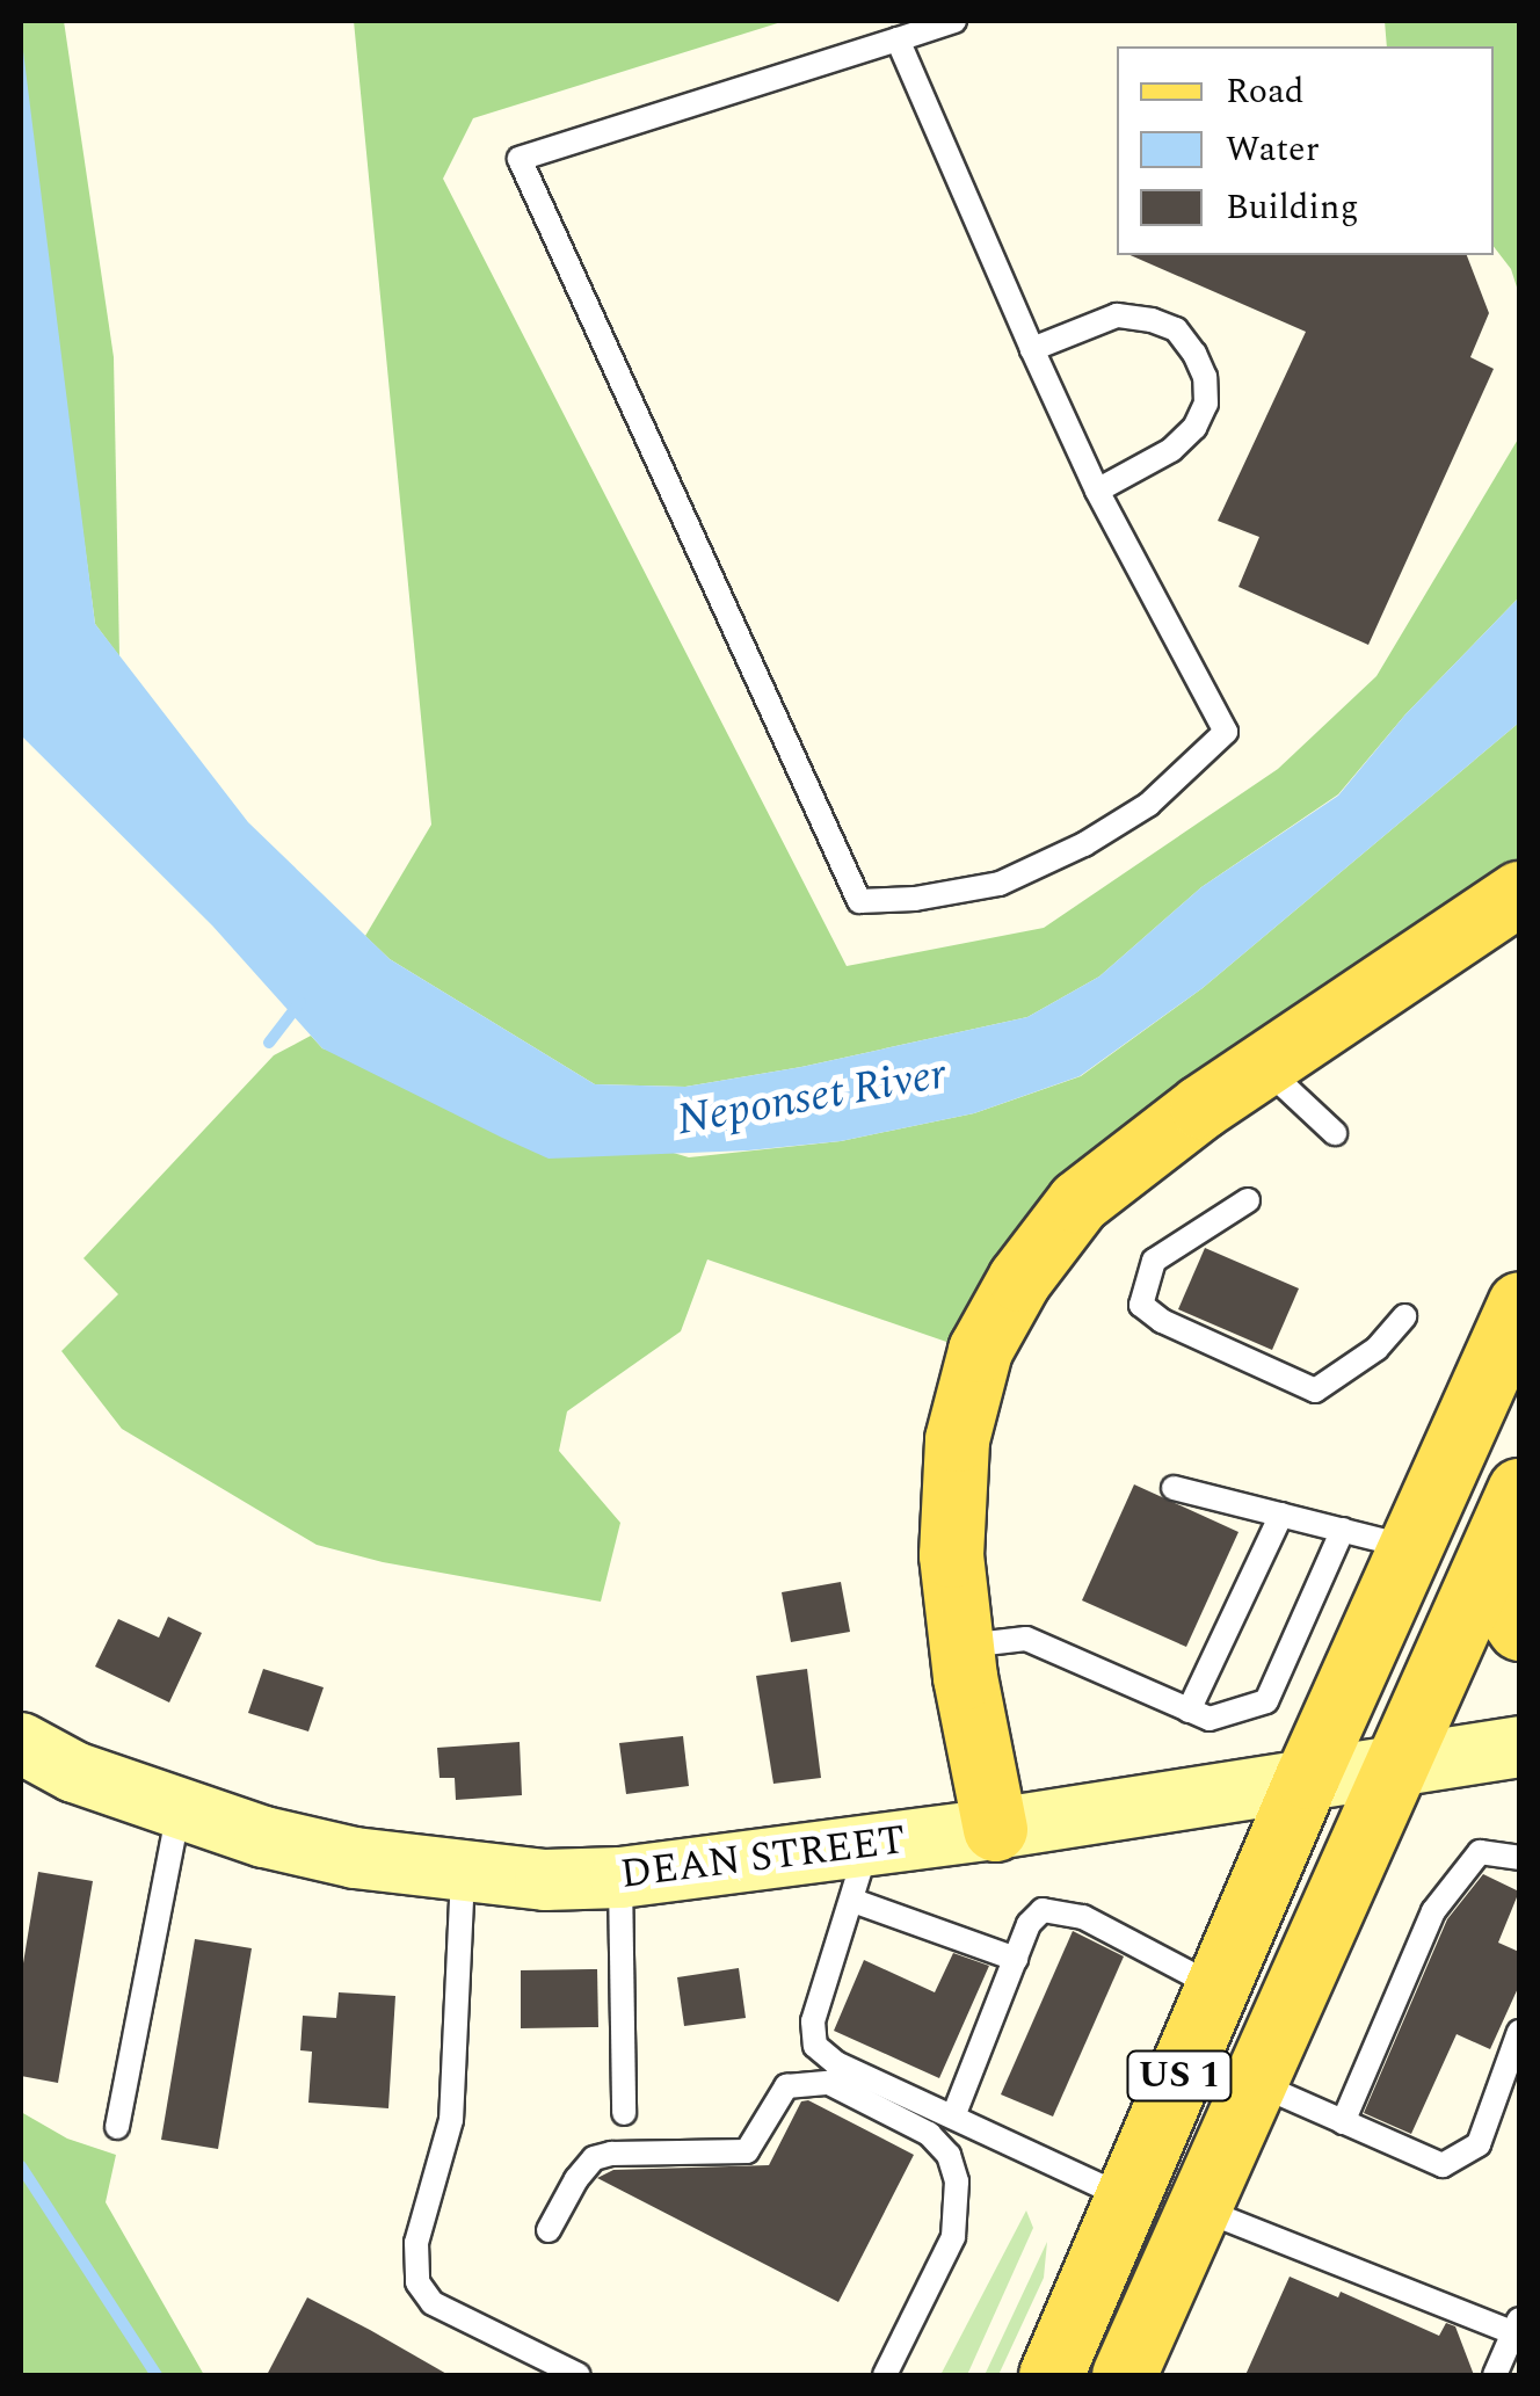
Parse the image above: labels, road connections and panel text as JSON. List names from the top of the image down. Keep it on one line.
{"streets":{"main road":["DEAN STREET","US 1"]},"crossings":[["DEAN STREET","US 1"]],"water":["Neponset River"],"legend":["Road","Water","Building"]}
